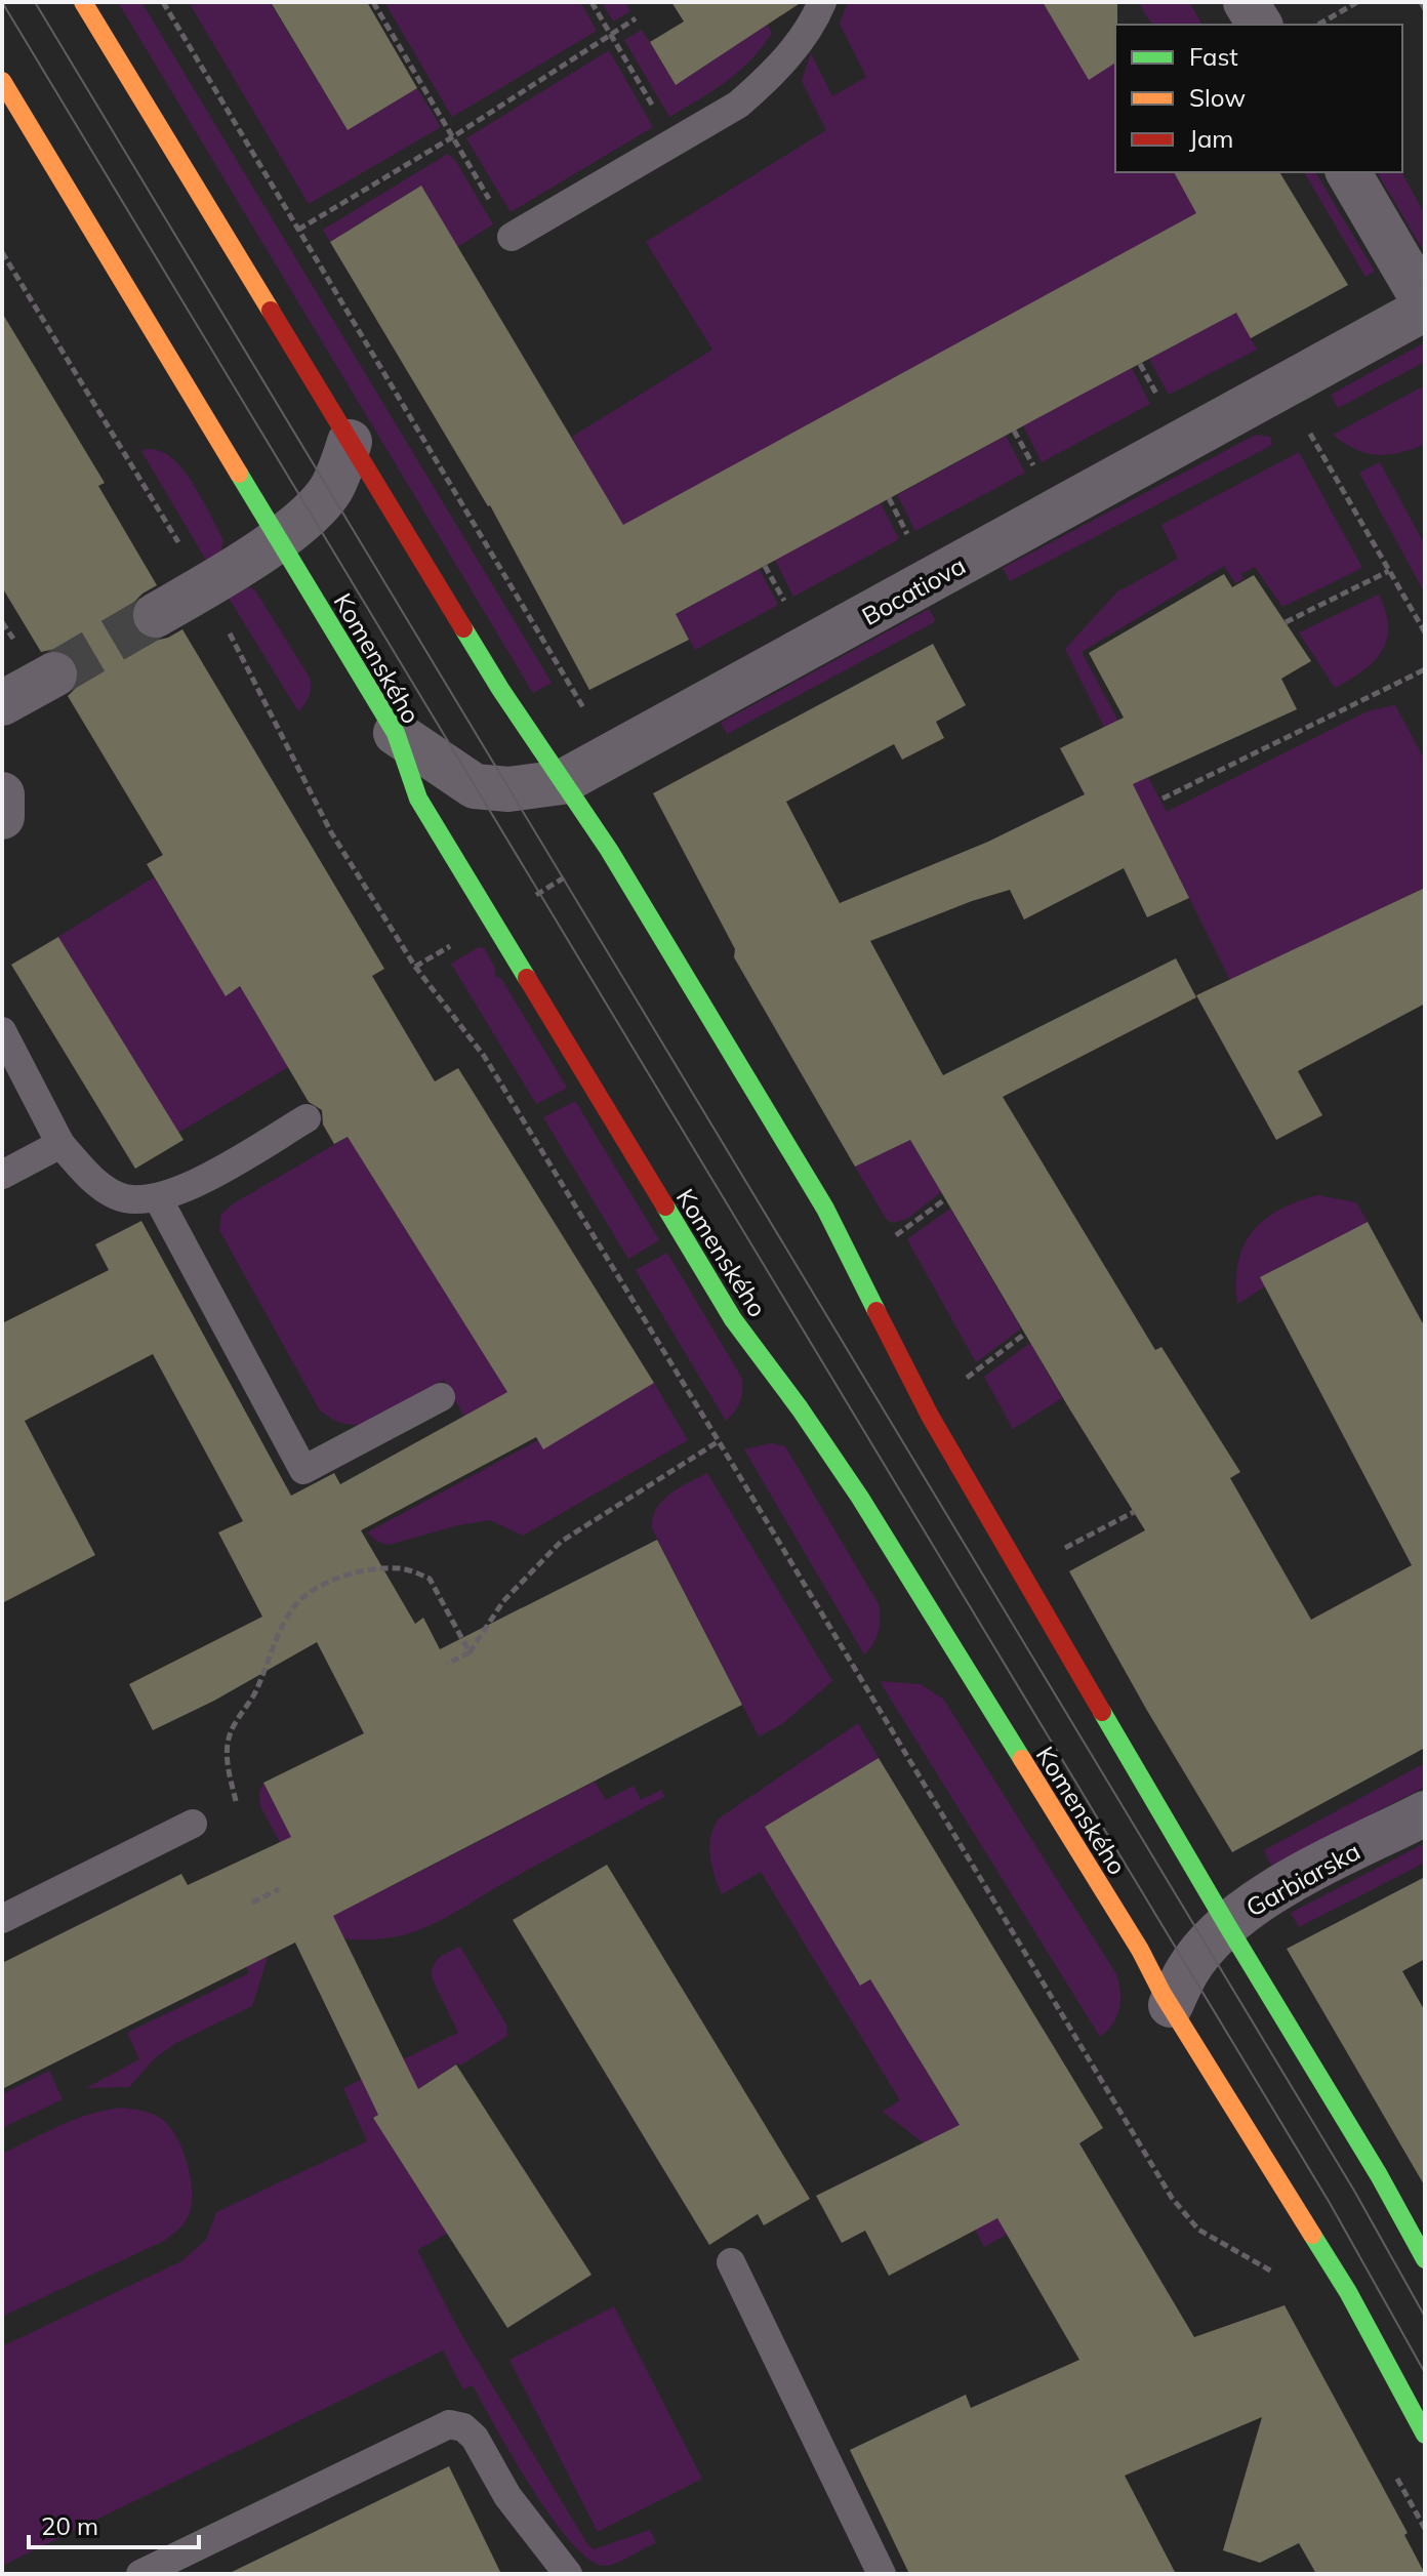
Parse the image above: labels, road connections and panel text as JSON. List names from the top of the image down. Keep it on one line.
{"streets":{"street":["Bocatiova","Komenského","Garbiarska"]},"crossings":[["Bocatiova","Komenského"],["Komenského","Garbiarska"]],"legend":["Fast","Slow","Jam"],"scale_bar":"20 m"}
